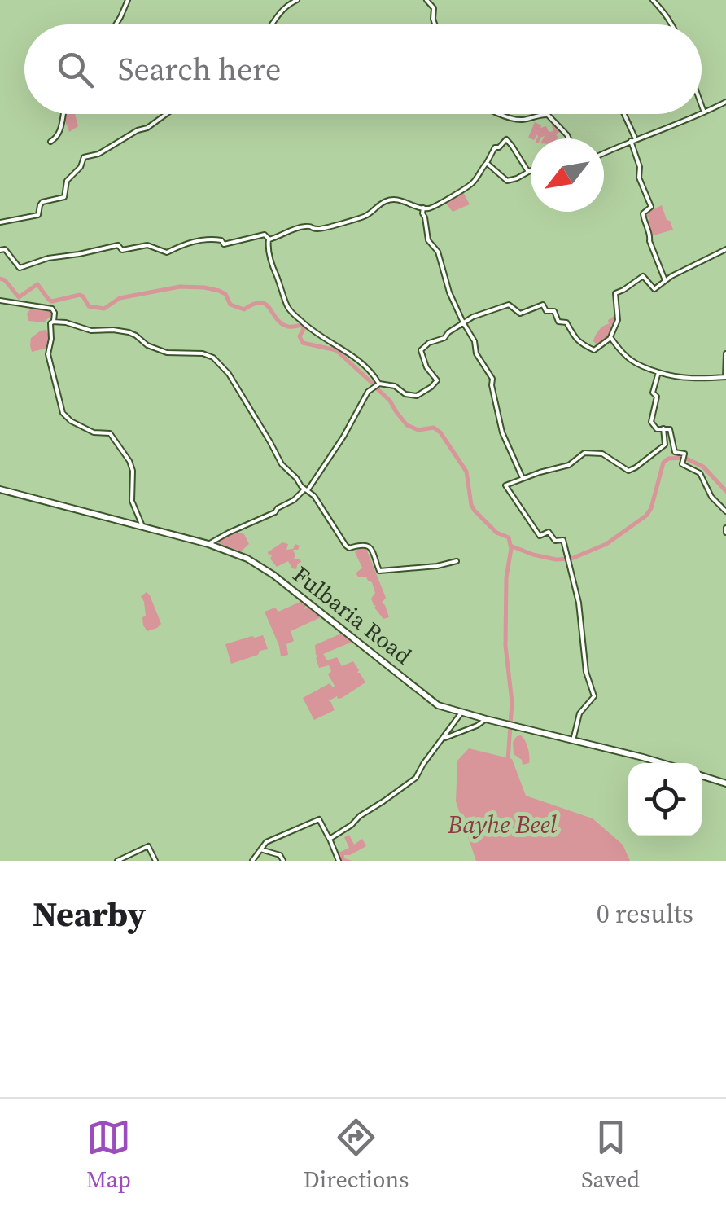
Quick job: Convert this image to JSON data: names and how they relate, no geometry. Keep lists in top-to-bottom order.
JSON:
{
  "streets": {
    "main road": ["Fulbaria Road"]
  },
  "water": ["Bayhe Beel"],
  "north": "bottom left",
  "page": {
    "search": "Search here",
    "heading": ["Nearby", "0 results"],
    "nav": ["Map", "Directions", "Saved"]
  }
}
